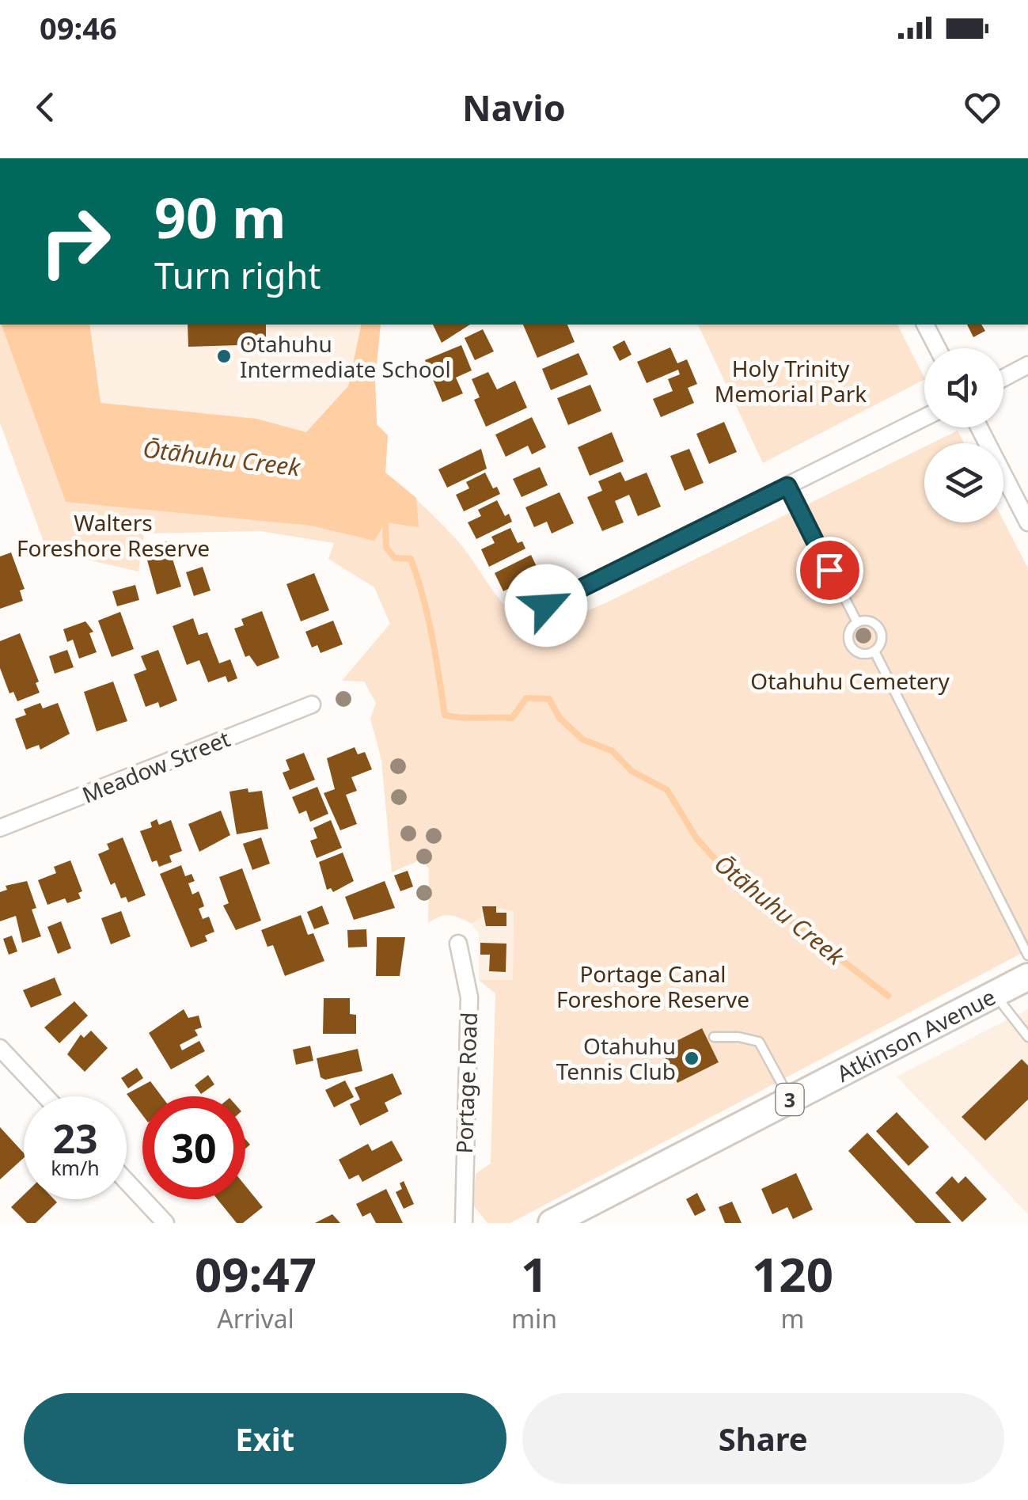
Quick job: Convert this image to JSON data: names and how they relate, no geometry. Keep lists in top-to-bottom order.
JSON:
{
  "streets": {
    "main road": ["Atkinson Avenue", "3"],
    "street": ["Meadow Street", "Portage Road"]
  },
  "water": ["Ōtāhuhu Creek"],
  "parks": [
    "Holy Trinity Memorial Park",
    "Walters Foreshore Reserve",
    "Otahuhu Cemetery",
    "Portage Canal Foreshore Reserve"
  ],
  "places": ["Otahuhu Intermediate School", "Otahuhu Tennis Club"],
  "page": {
    "status": "09:46",
    "header": "Navio",
    "turn": ["90 m", "Turn right"],
    "speed": "23 km/h",
    "limit": "30",
    "eta": [
      "09:47",
      "Arrival",
      "1",
      "min",
      "120",
      "m"
    ],
    "buttons": ["Exit", "Share"]
  }
}
